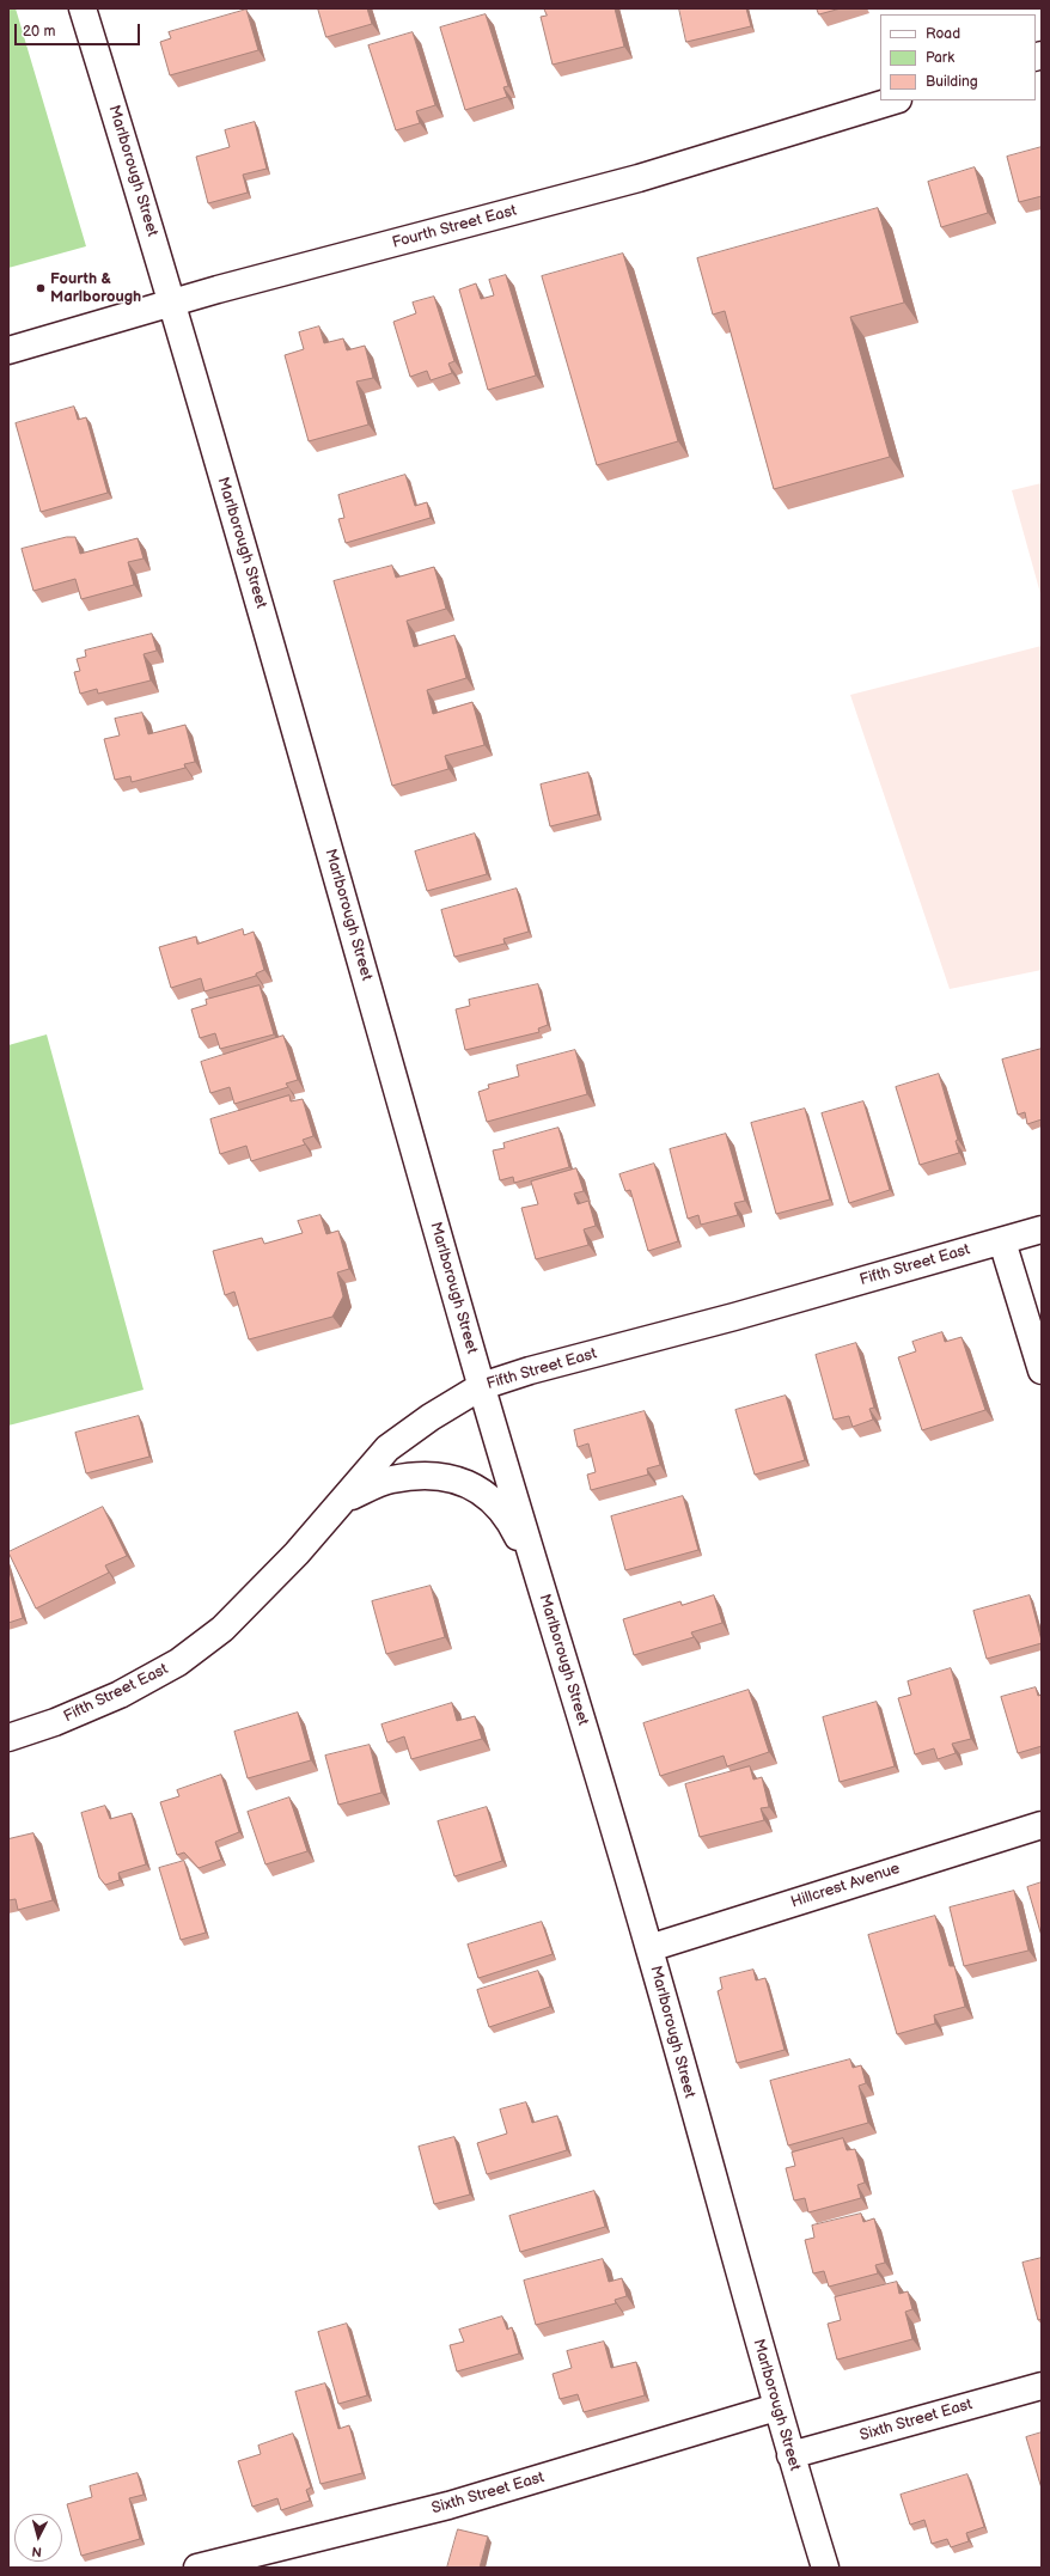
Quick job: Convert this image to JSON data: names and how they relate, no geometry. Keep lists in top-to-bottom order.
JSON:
{
  "streets": {
    "street": [
      "Marlborough Street",
      "Fourth Street East",
      "Fifth Street East",
      "Hillcrest Avenue",
      "Sixth Street East"
    ]
  },
  "crossings": [
    ["Marlborough Street", "Fourth Street East"],
    ["Marlborough Street", "Fifth Street East"],
    ["Marlborough Street", "Hillcrest Avenue"],
    ["Marlborough Street", "Sixth Street East"]
  ],
  "places": ["Fourth & Marlborough"],
  "legend": ["Road", "Park", "Building"],
  "scale_bar": "20 m",
  "north": "bottom"
}
